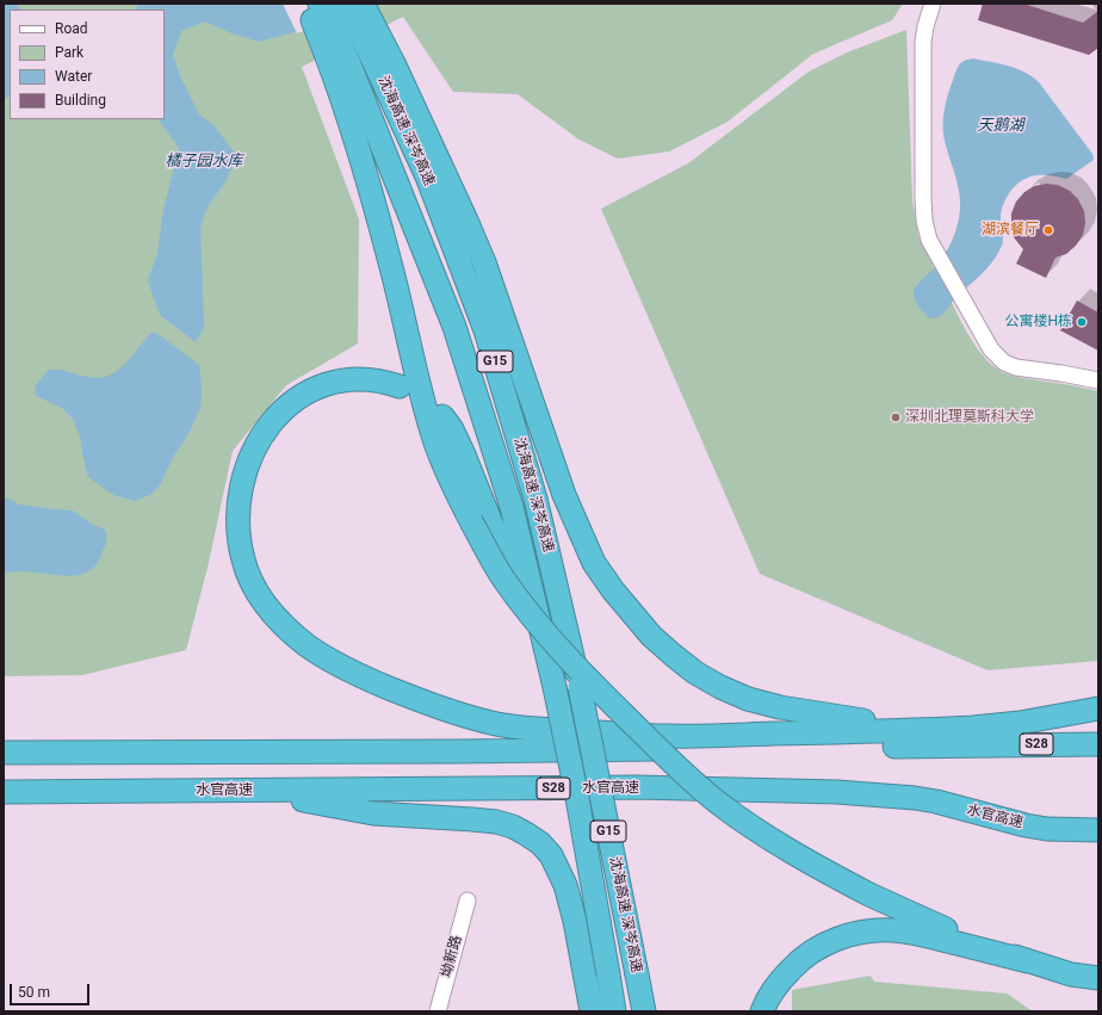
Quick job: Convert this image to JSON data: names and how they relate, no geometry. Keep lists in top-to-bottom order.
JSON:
{
  "streets": {
    "highway": [
      "沈海高速 深岑高速",
      "G15",
      "S28",
      "水官高速"
    ],
    "street": ["坳新路"]
  },
  "water": ["天鹅湖", "橘子园水库"],
  "places": ["湖滨餐厅", "公寓楼H栋", "深圳北理莫斯科大学"],
  "legend": [
    "Road",
    "Park",
    "Water",
    "Building"
  ],
  "scale_bar": "50 m"
}
